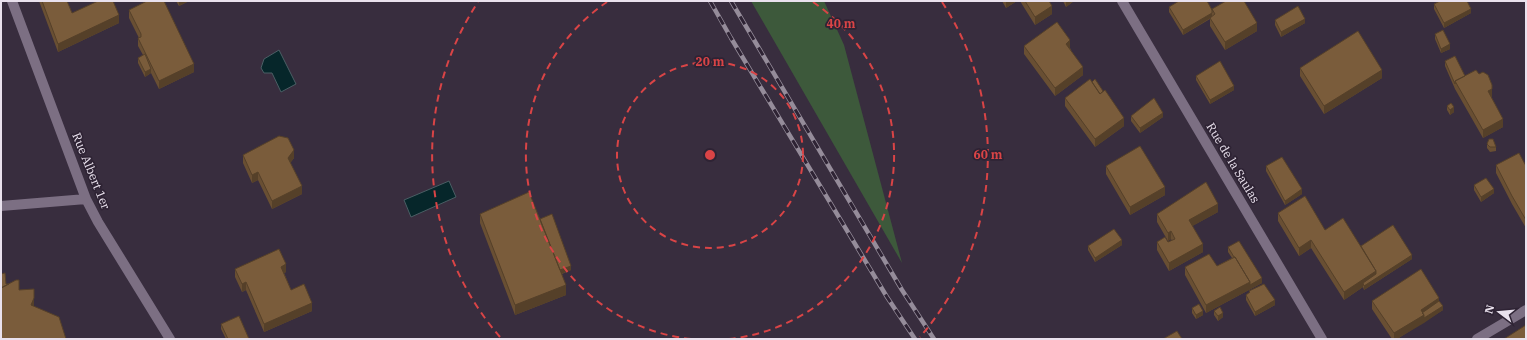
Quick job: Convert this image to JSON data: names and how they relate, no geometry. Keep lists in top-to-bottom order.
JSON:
{
  "streets": {
    "street": ["Rue de la Saulas", "Rue Albert 1er"]
  },
  "north": "left",
  "rings": ["40 m", "20 m", "60 m"]
}
